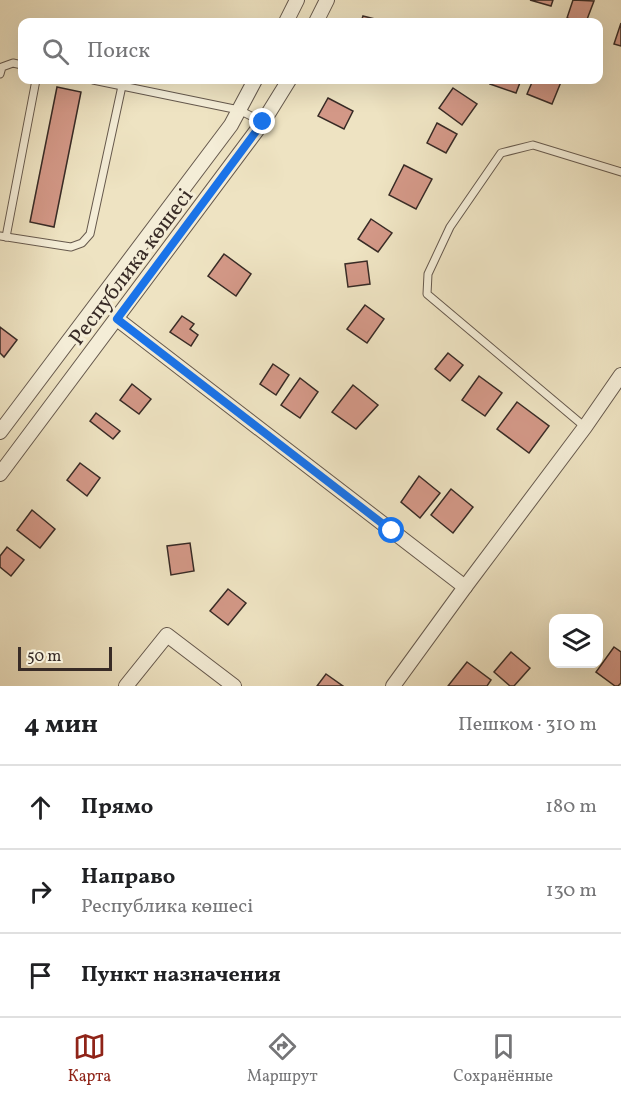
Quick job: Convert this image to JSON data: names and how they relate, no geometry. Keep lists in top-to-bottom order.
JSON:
{
  "streets": {
    "street": ["Республика көшесі"]
  },
  "scale_bar": "50 m",
  "page": {
    "search": "Поиск",
    "scale": "50 m",
    "heading": ["4 мин", "Пешком · 310 m"],
    "list": [
      ["Прямо", "180 m"],
      ["Направо", "Республика көшесі", "130 m"],
      "Пункт назначения"
    ],
    "nav": ["Карта", "Маршрут", "Сохранённые"]
  }
}
